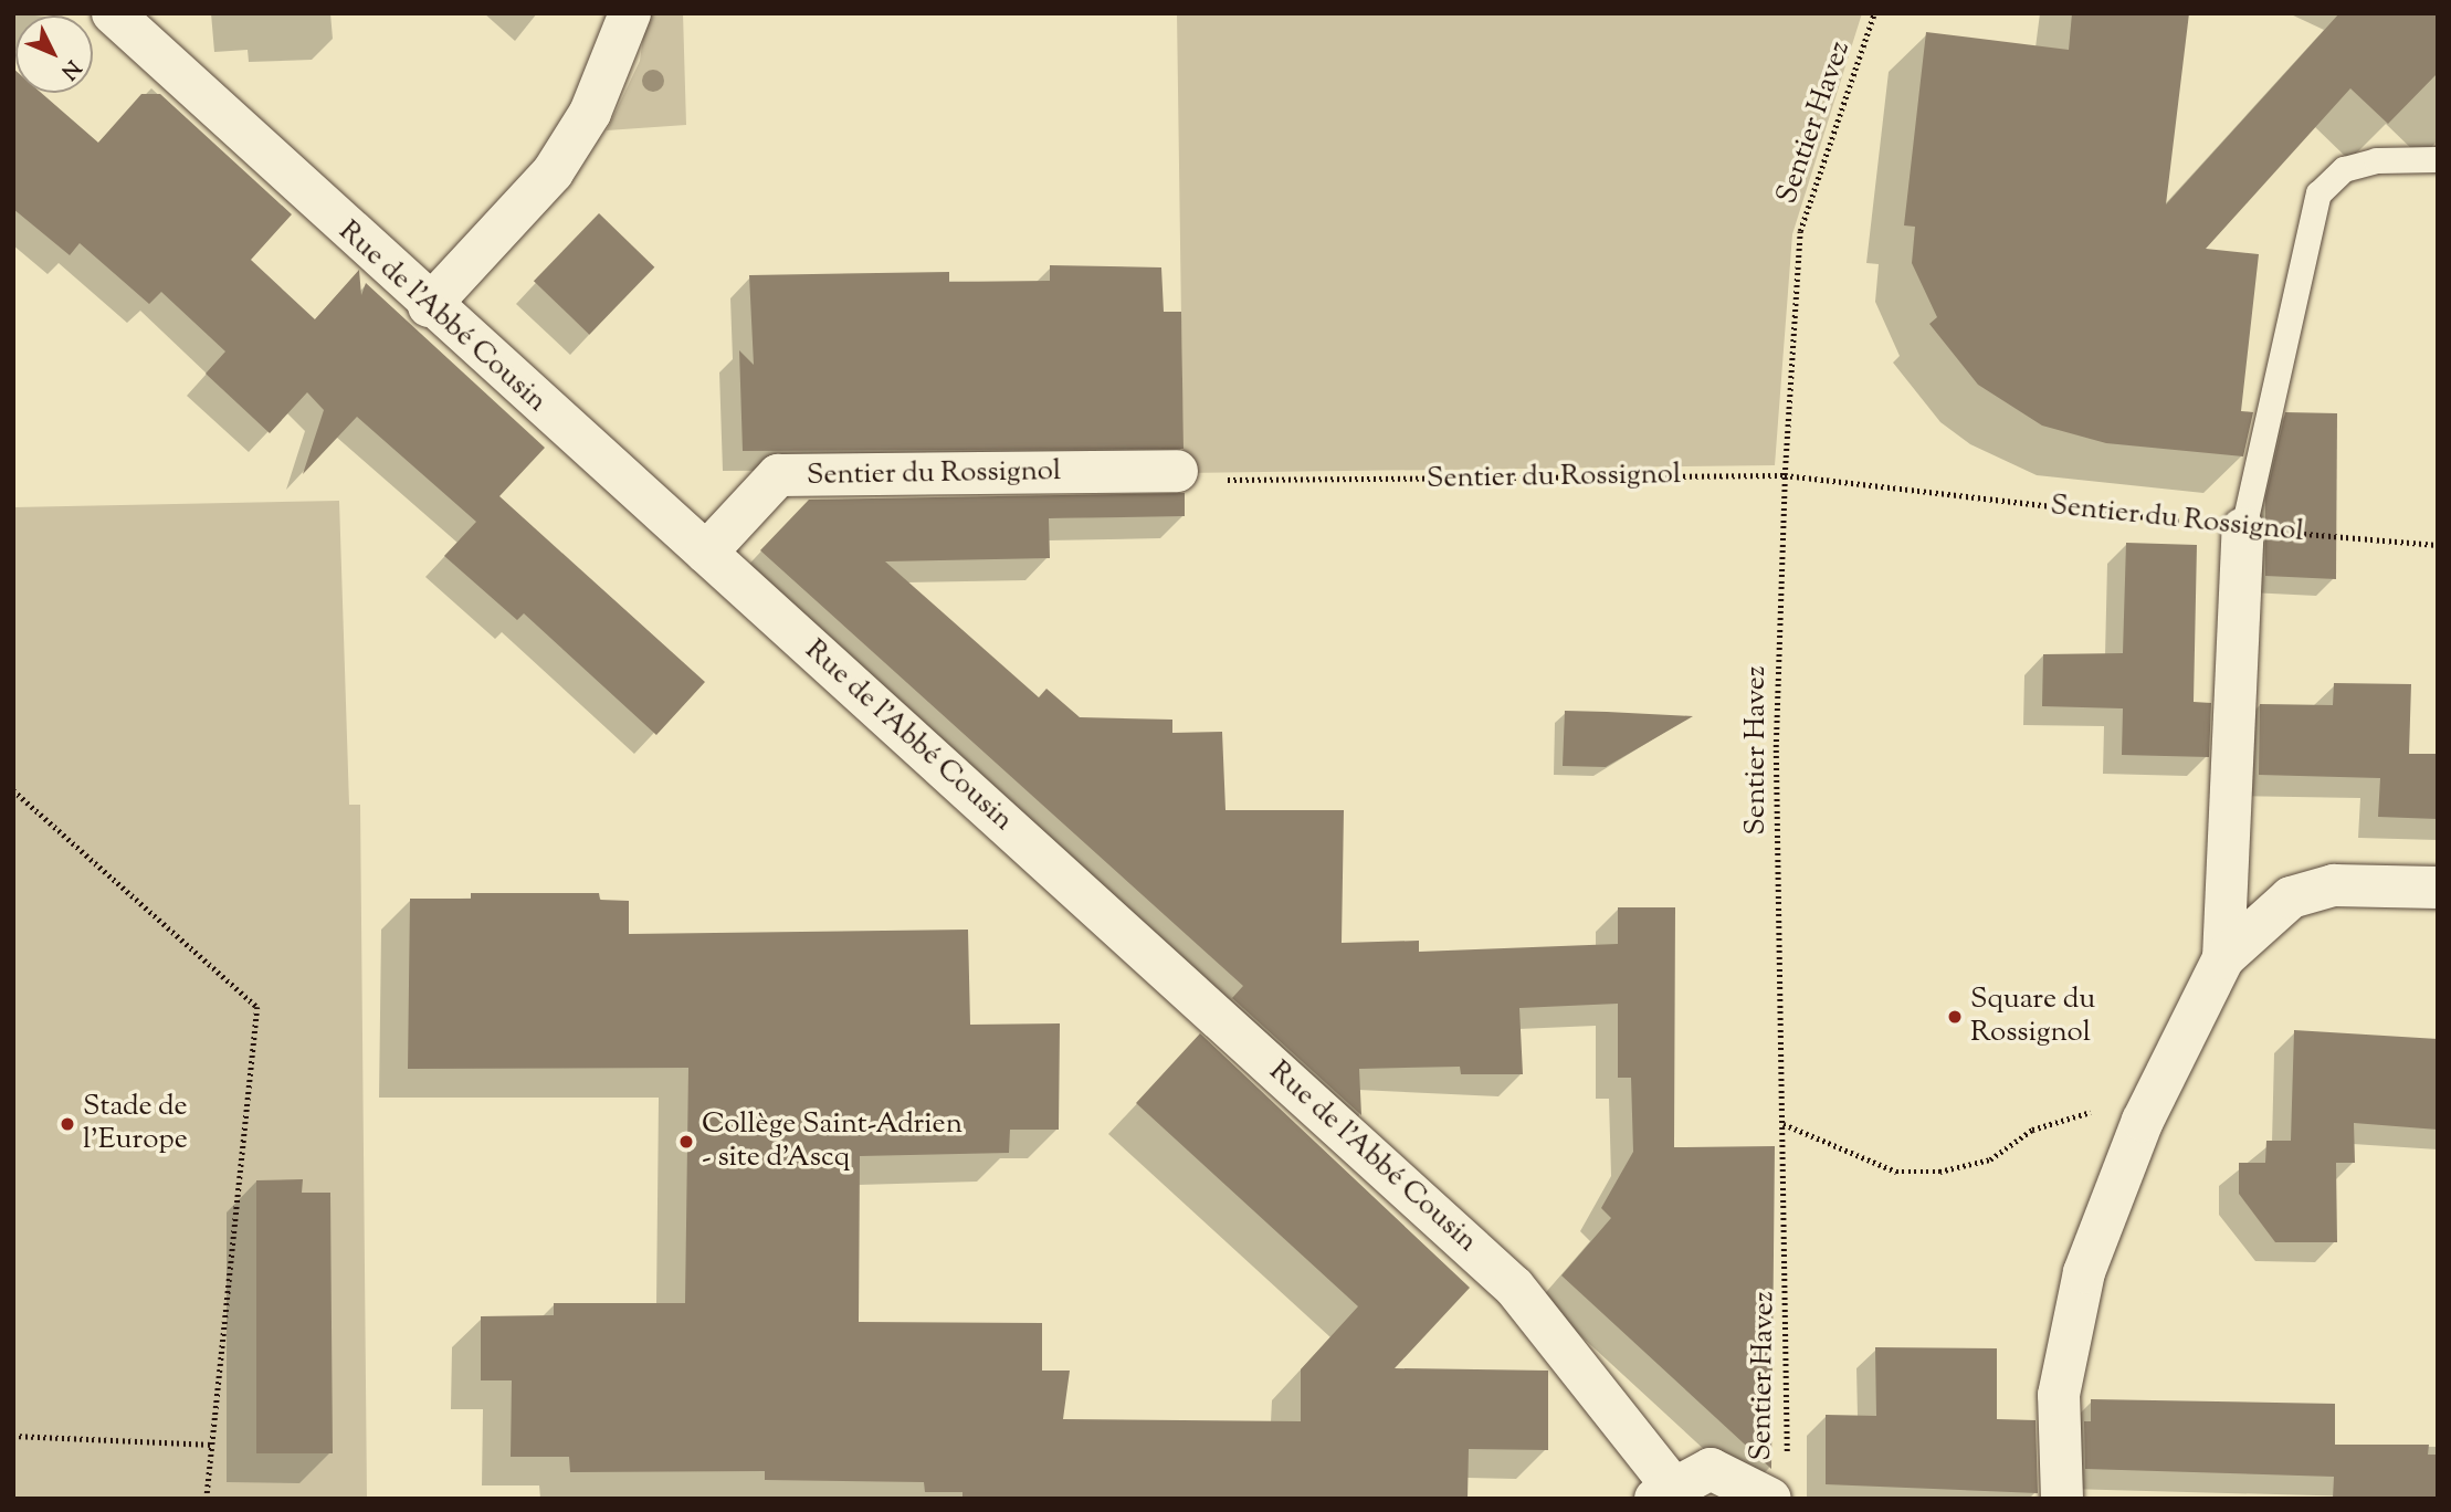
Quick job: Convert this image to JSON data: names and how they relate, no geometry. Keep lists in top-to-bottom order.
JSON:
{
  "streets": {
    "street": ["Rue de l'Abbé Cousin", "Sentier du Rossignol"],
    "path": ["Sentier Havez"]
  },
  "crossings": [
    ["Sentier Havez", "Sentier du Rossignol"],
    ["Rue de l'Abbé Cousin", "Sentier du Rossignol"]
  ],
  "places": ["Square du Rossignol", "Stade de l'Europe", "Collège Saint-Adrien - site d'Ascq"],
  "north": "bottom right"
}
